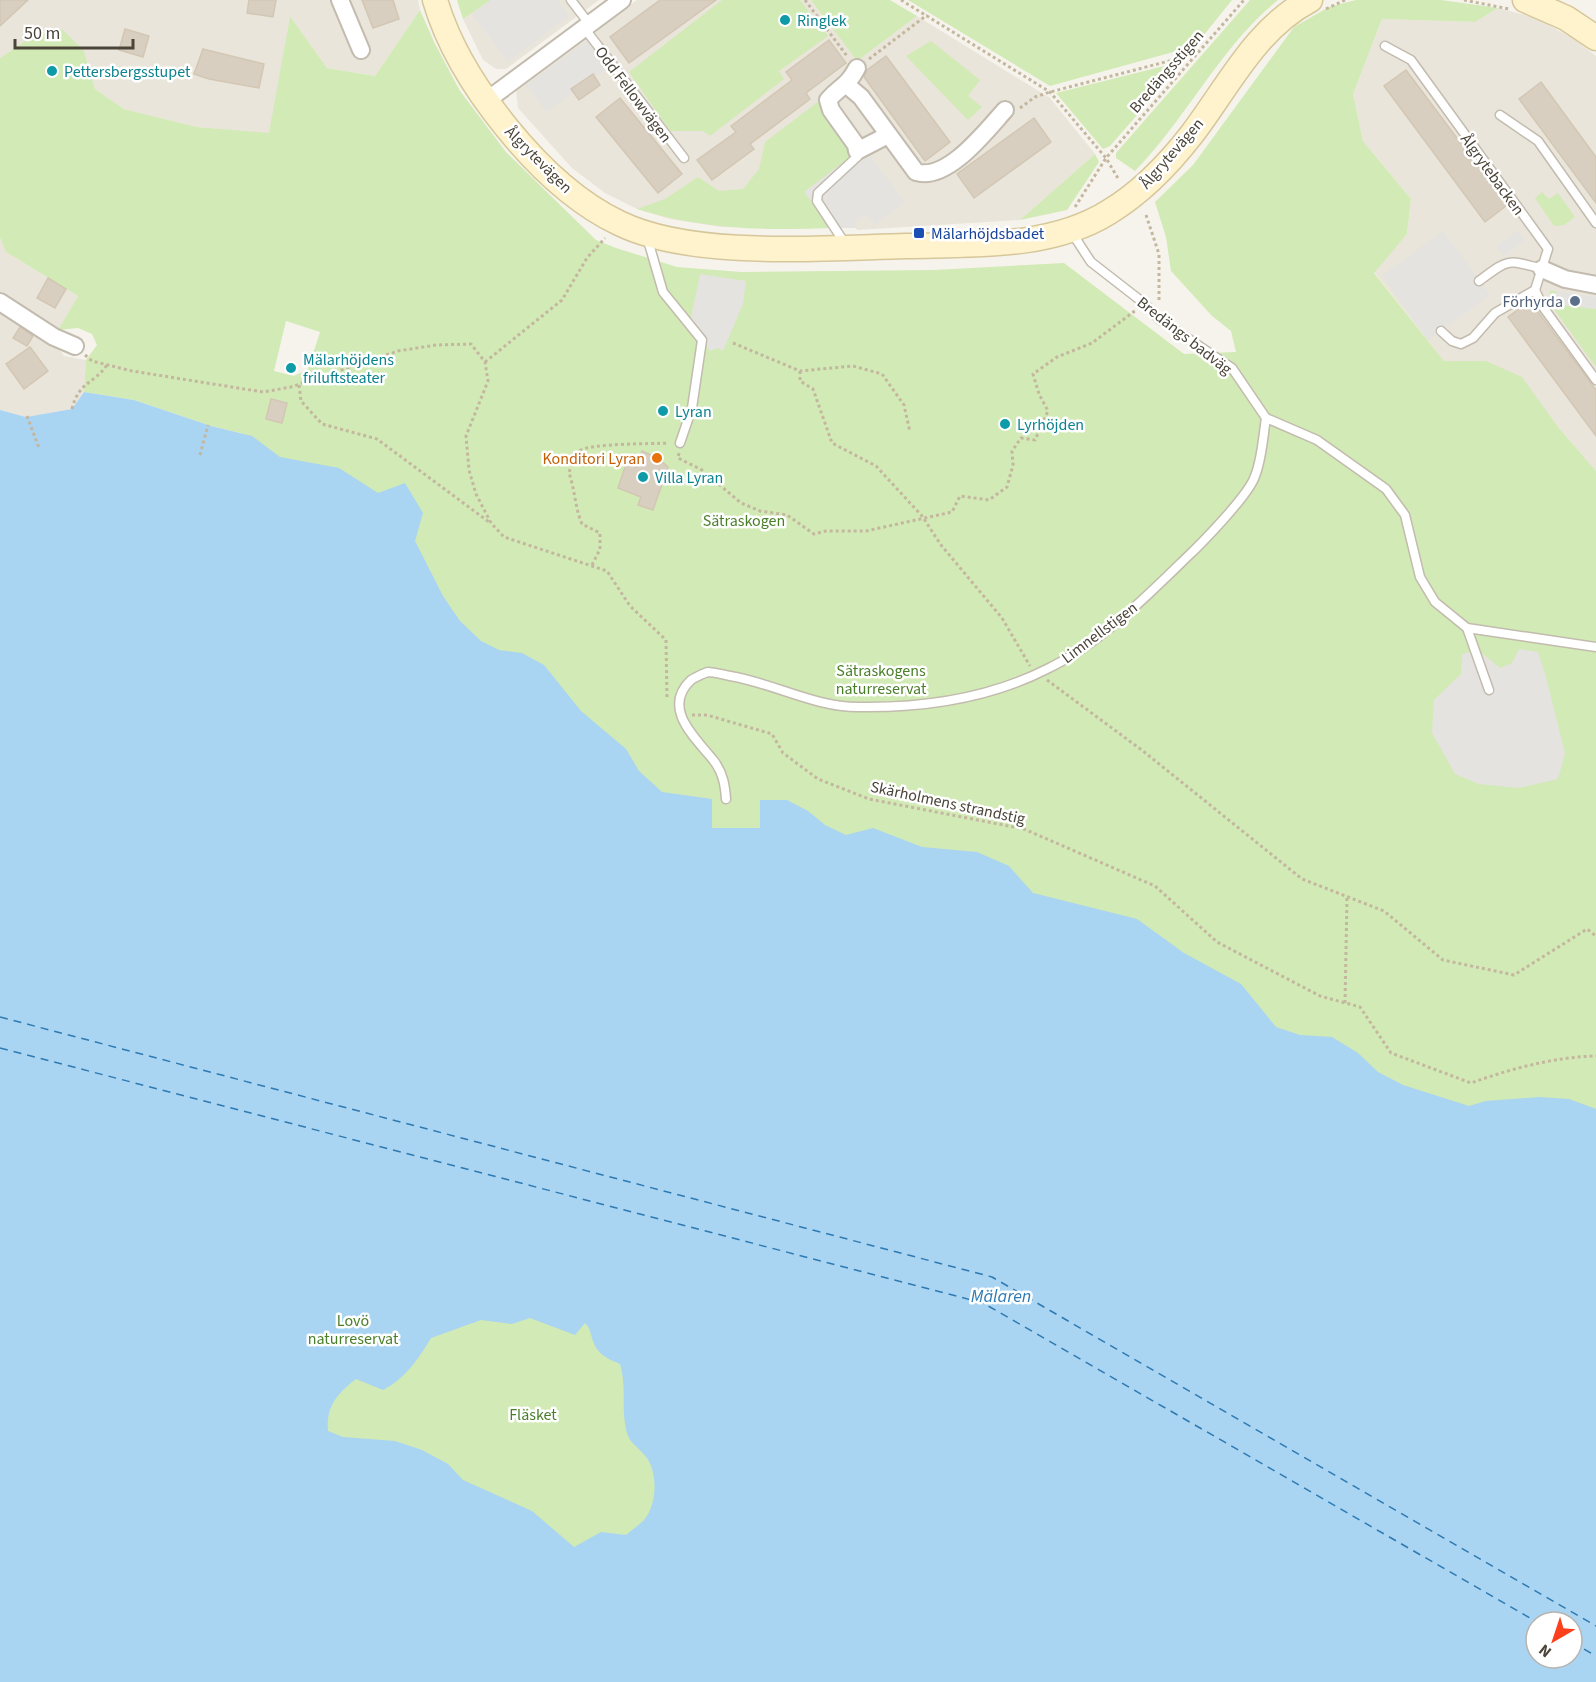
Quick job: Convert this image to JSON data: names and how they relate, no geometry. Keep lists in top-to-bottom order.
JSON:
{
  "streets": {
    "street": ["Odd Fellowvägen", "Ålgrytevägen"],
    "lane": ["Ålgrytebacken", "Bredängs badväg", "Limnellstigen"],
    "path": ["Bredängsstigen", "Skärholmens strandstig"]
  },
  "crossings": [
    ["Bredängsstigen", "Ålgrytevägen"],
    ["Bredängsstigen", "Bredängs badväg"],
    ["Odd Fellowvägen", "Ålgrytevägen"],
    ["Ålgrytevägen", "Bredängs badväg"],
    ["Bredängs badväg", "Limnellstigen"],
    ["Limnellstigen", "Skärholmens strandstig"]
  ],
  "water": ["Mälaren"],
  "parks": [
    "Sätraskogen",
    "Sätraskogens naturreservat",
    "Lovö naturreservat",
    "Fläsket"
  ],
  "places": {
    "other": [
      "Ringlek",
      "Pettersbergsstupet",
      "Förhyrda",
      "Mälarhöjdens friluftsteater",
      "Lyran",
      "Lyrhöjden",
      "Konditori Lyran",
      "Villa Lyran"
    ],
    "transit": ["Mälarhöjdsbadet"]
  },
  "scale_bar": "50 m",
  "north": "bottom left"
}
